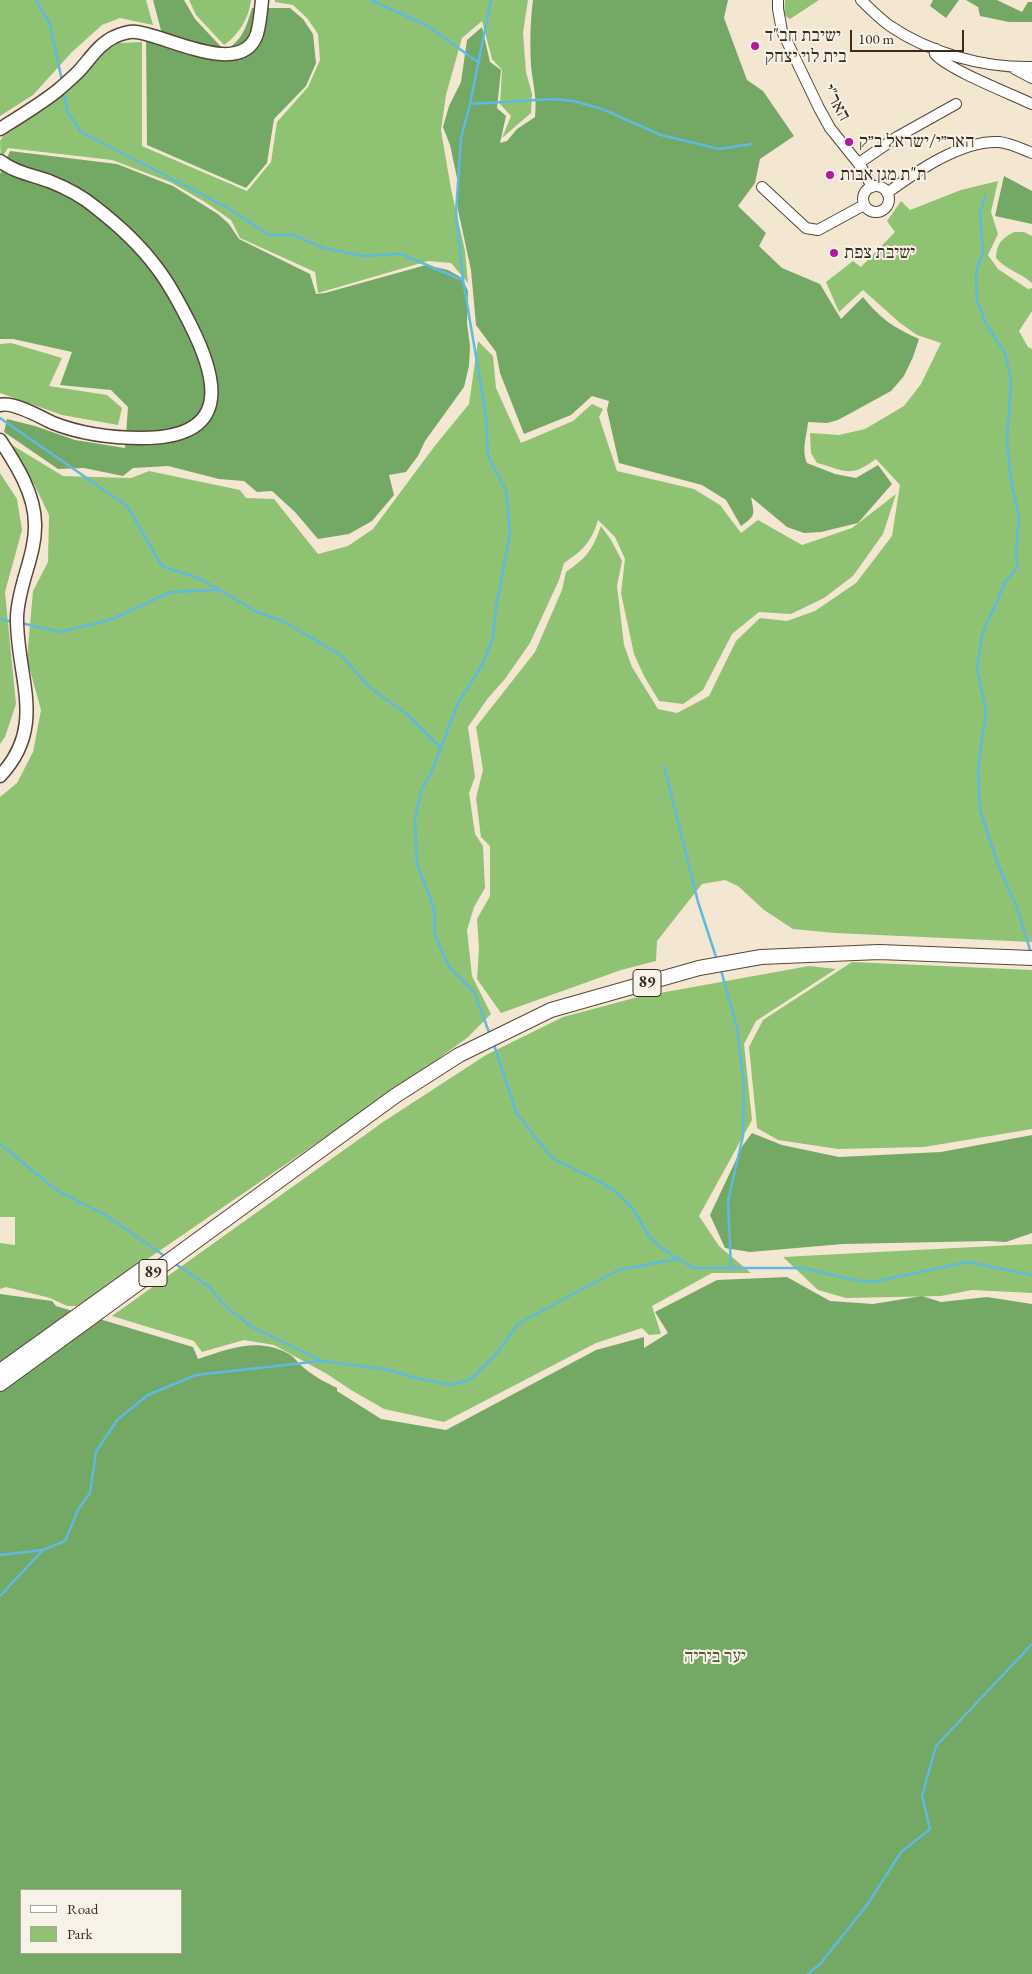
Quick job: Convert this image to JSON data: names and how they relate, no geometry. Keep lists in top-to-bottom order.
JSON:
{
  "streets": {
    "highway": ["89"],
    "street": ["האר\"י"]
  },
  "parks": ["יער ביריה"],
  "places": [
    "ישיבת חב\"ד בית לוי יצחק",
    "האר״י/ישראל ב״ק",
    "ת\"ת מגן אבות",
    "ישיבת צפת"
  ],
  "legend": ["Road", "Park"],
  "scale_bar": "100 m"
}
